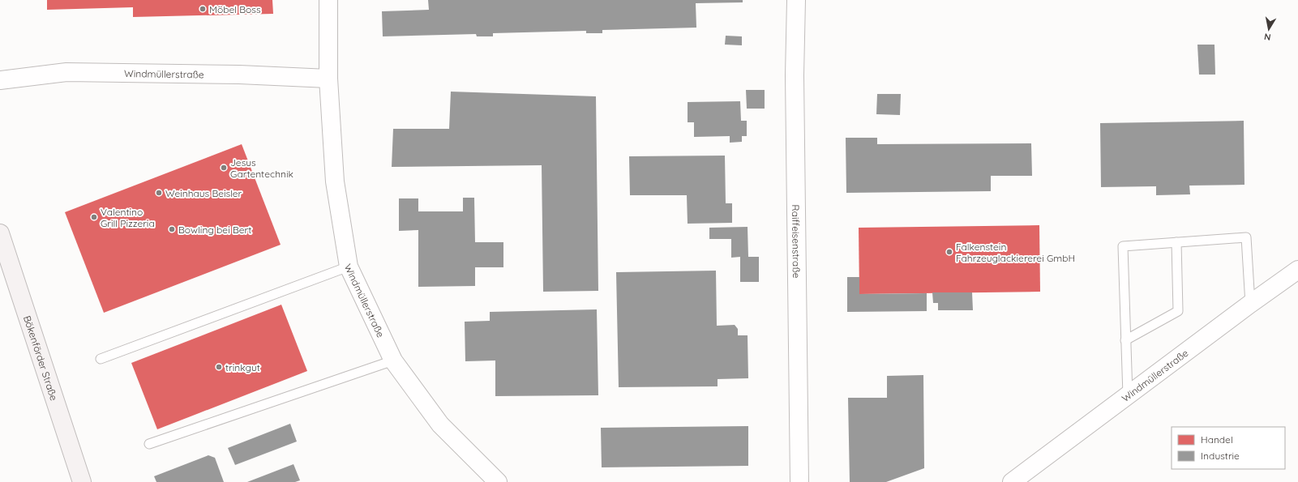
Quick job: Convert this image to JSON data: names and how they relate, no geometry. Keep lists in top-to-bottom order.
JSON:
{
  "streets": {
    "main road": ["Bökenförder Straße"],
    "street": ["Windmüllerstraße", "Raiffeisenstraße"]
  },
  "places": [
    "Möbel Boss",
    "Jesus Gartentechnik",
    "Weinhaus Beisler",
    "Valentino Grill Pizzeria",
    "Bowling bei Bert",
    "Falkenstein Fahrzeuglackiererei GmbH",
    "trinkgut"
  ],
  "legend": ["Handel", "Industrie"],
  "north": "bottom"
}
